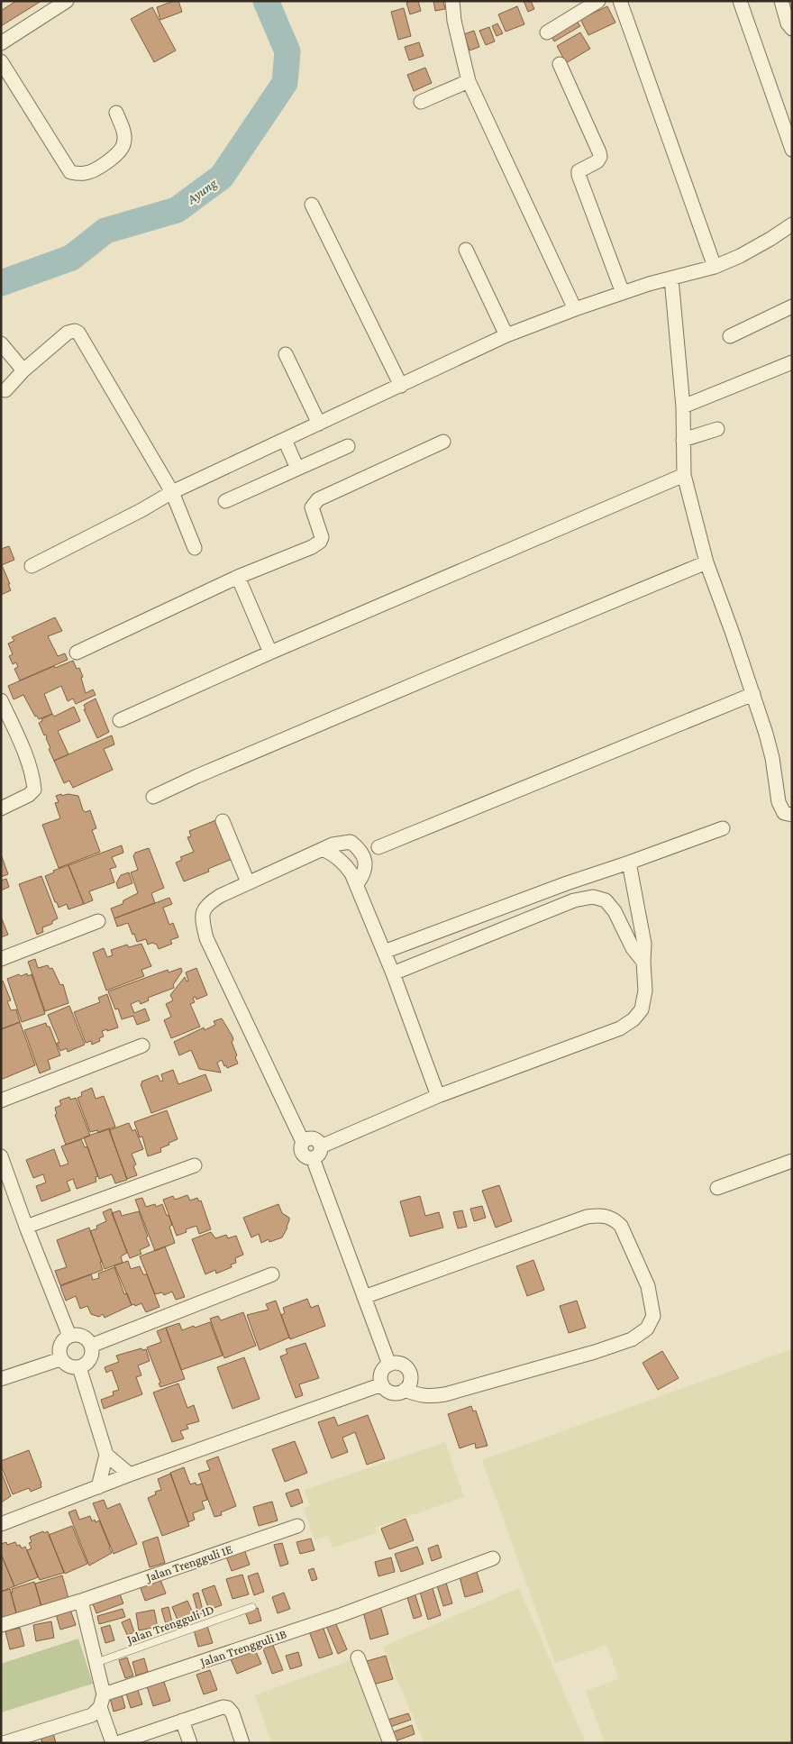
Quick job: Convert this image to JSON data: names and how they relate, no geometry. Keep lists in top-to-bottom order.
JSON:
{
  "streets": {
    "street": ["Jalan Trengguli 1E", "Jalan Trengguli 1B"],
    "lane": ["Jalan Trengguli 1D"]
  },
  "water": ["Ayung"]
}
